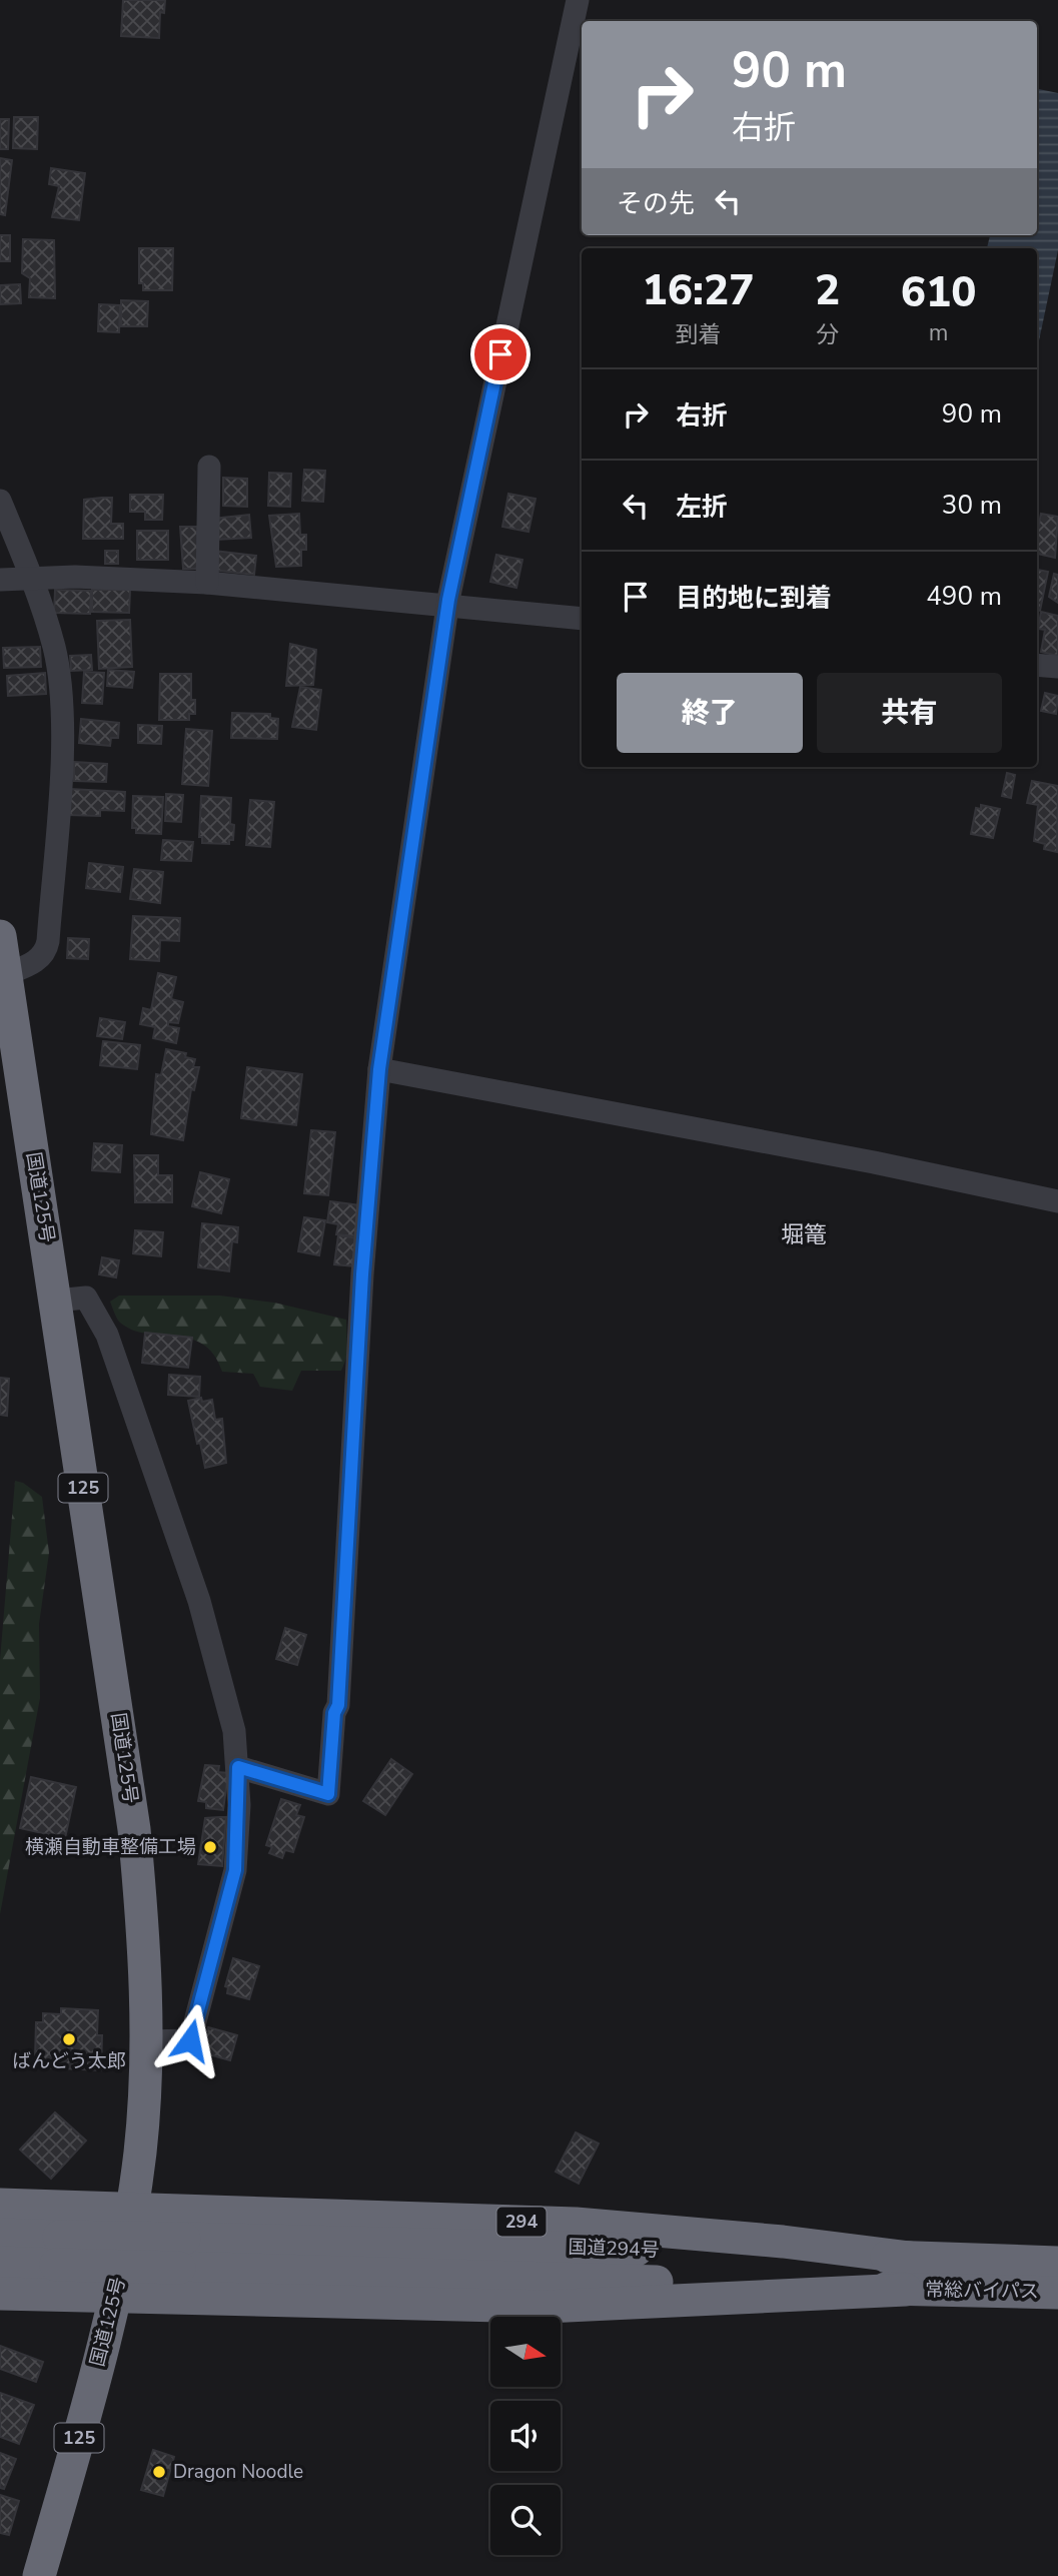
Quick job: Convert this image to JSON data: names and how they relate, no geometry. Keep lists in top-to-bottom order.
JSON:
{
  "streets": {
    "highway": [
      "国道125号",
      "125",
      "294",
      "国道294号",
      "常総バイパス"
    ]
  },
  "crossings": [
    ["国道125号", "294"],
    ["294", "国道294号"],
    ["294", "常総バイパス"],
    ["国道294号", "常総バイパス"]
  ],
  "districts": ["堀篭"],
  "places": ["横瀬自動車整備工場", "ばんどう太郎", "Dragon Noodle"],
  "north": "right",
  "page": {
    "turn": ["90 m", "右折"],
    "then": "その先",
    "eta": [
      "16:27",
      "到着",
      "2",
      "分",
      "610",
      "m"
    ],
    "list": [
      {
        "name": "右折",
        "value": "90 m"
      },
      {
        "name": "左折",
        "value": "30 m"
      },
      {
        "name": "目的地に到着",
        "value": "490 m"
      }
    ],
    "buttons": ["終了", "共有"]
  }
}
